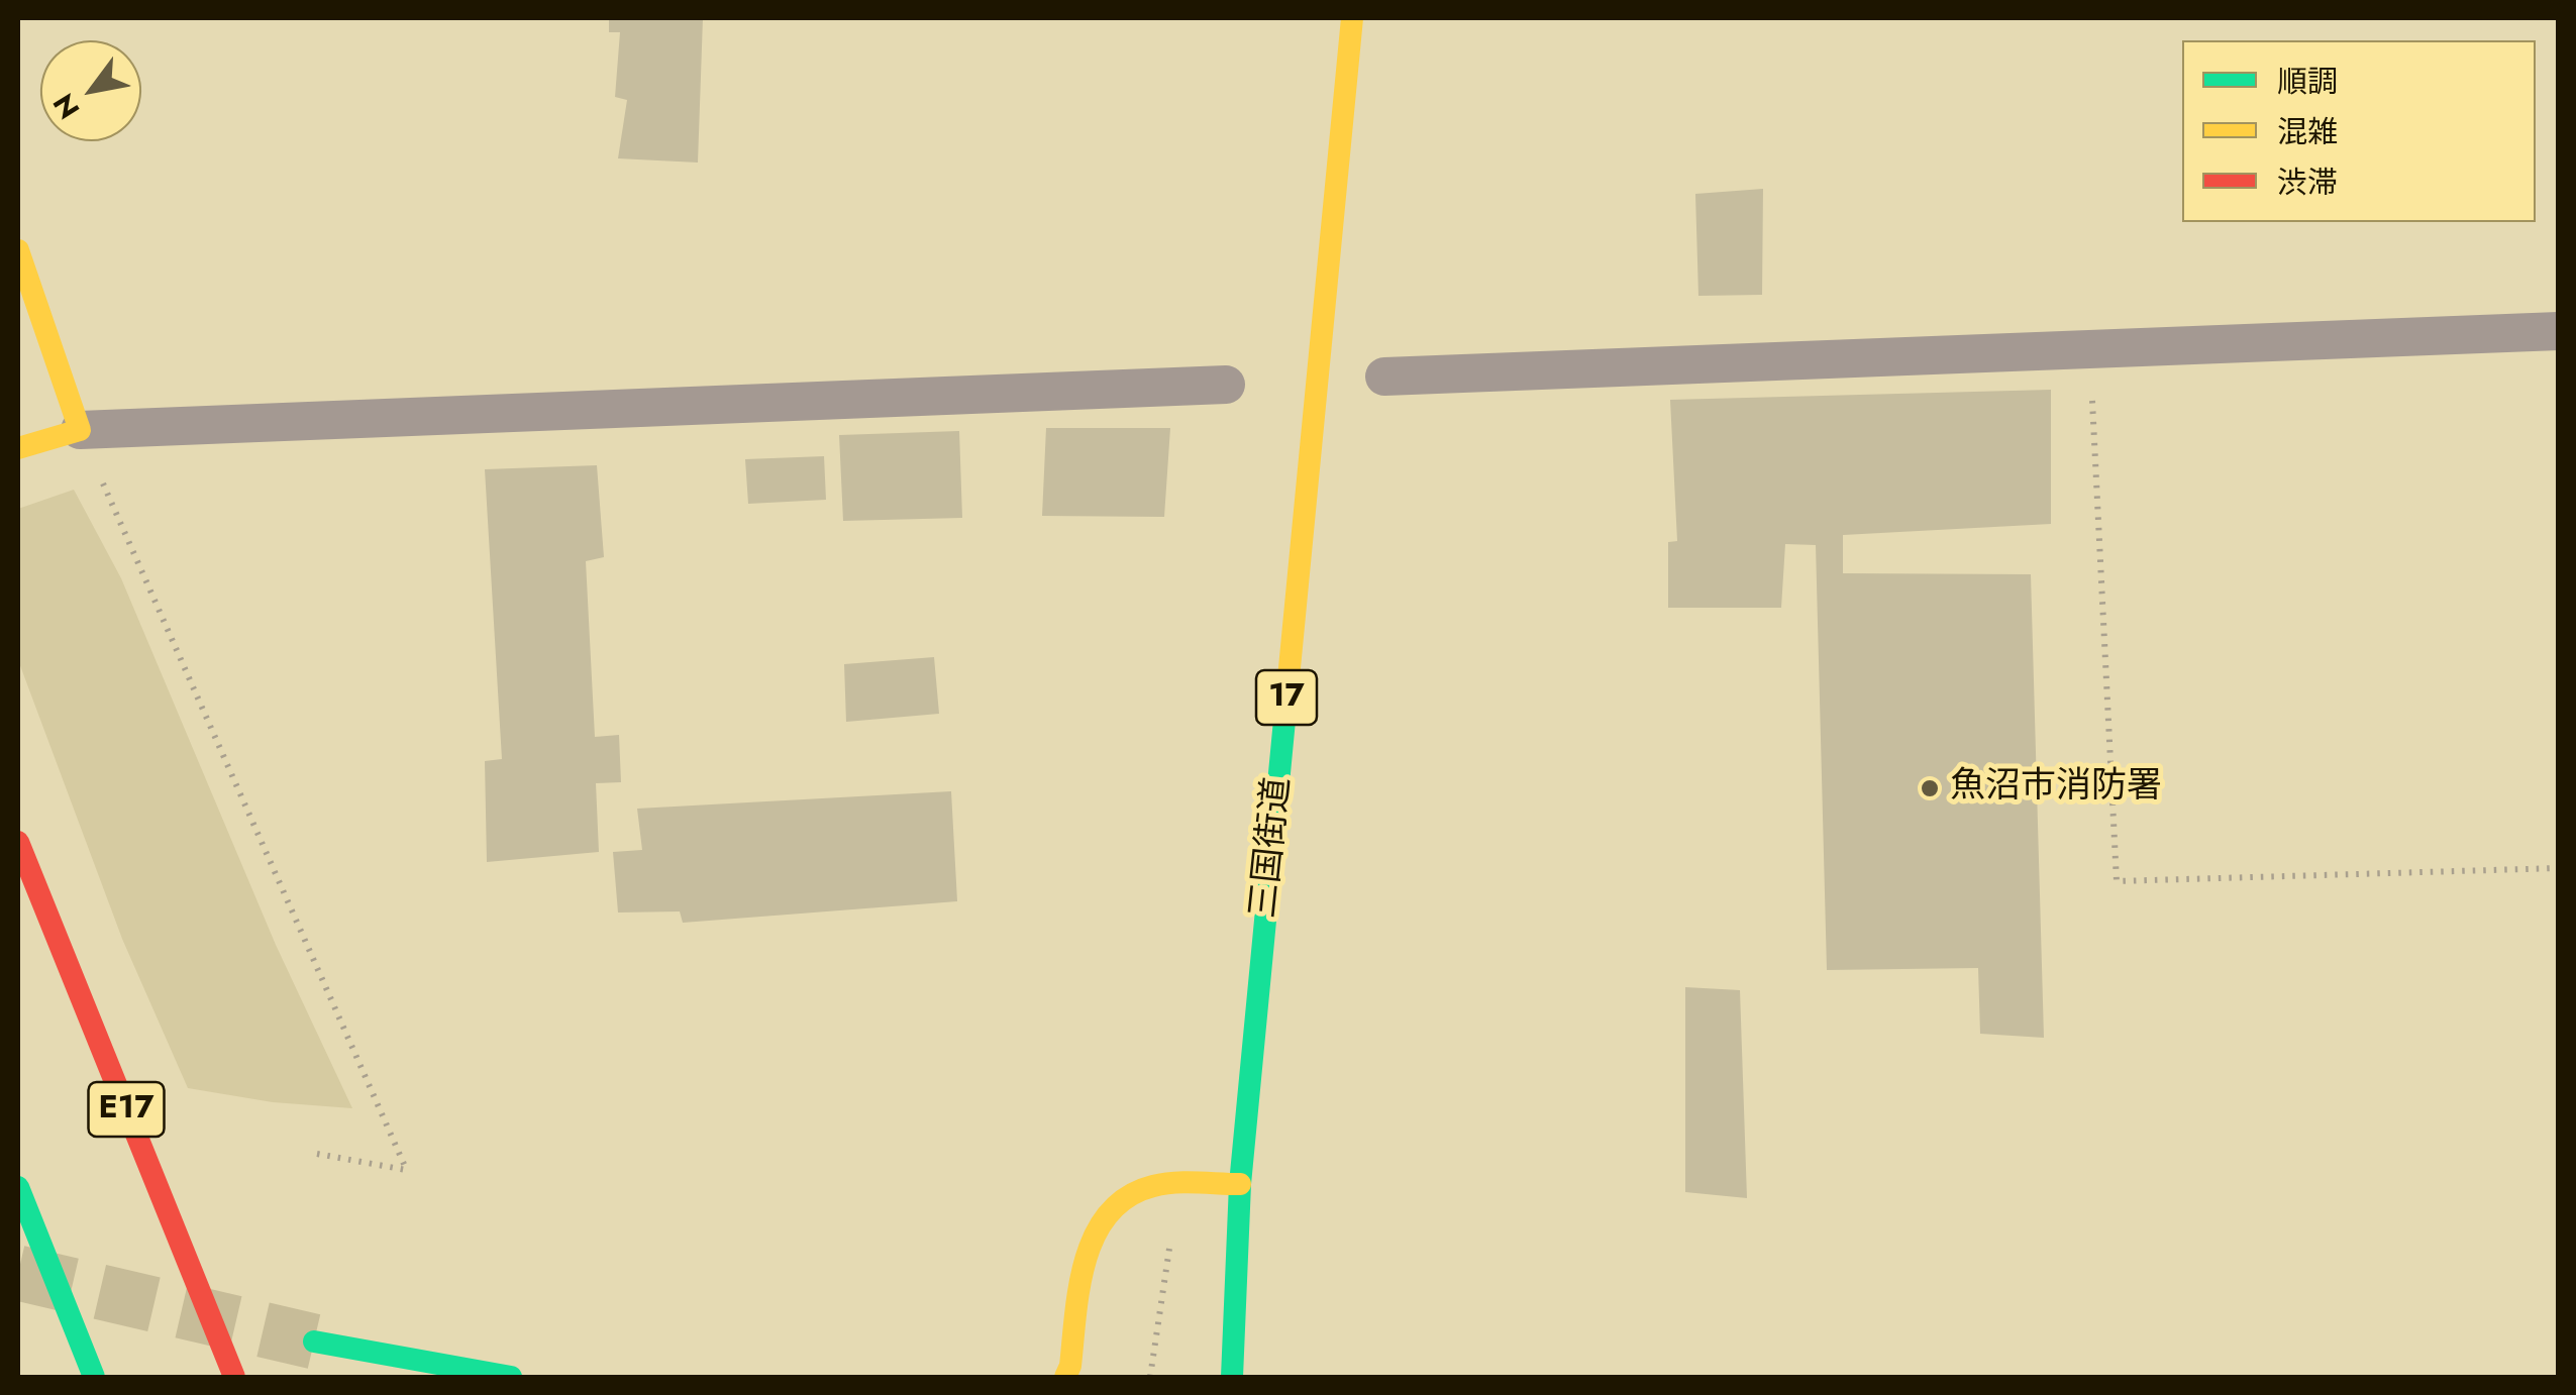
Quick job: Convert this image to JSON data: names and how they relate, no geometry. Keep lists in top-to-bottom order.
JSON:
{
  "streets": {
    "main road": ["17", "三国街道", "E17"]
  },
  "places": ["魚沼市消防署"],
  "legend": ["順調", "混雑", "渋滞"],
  "north": "bottom left"
}
